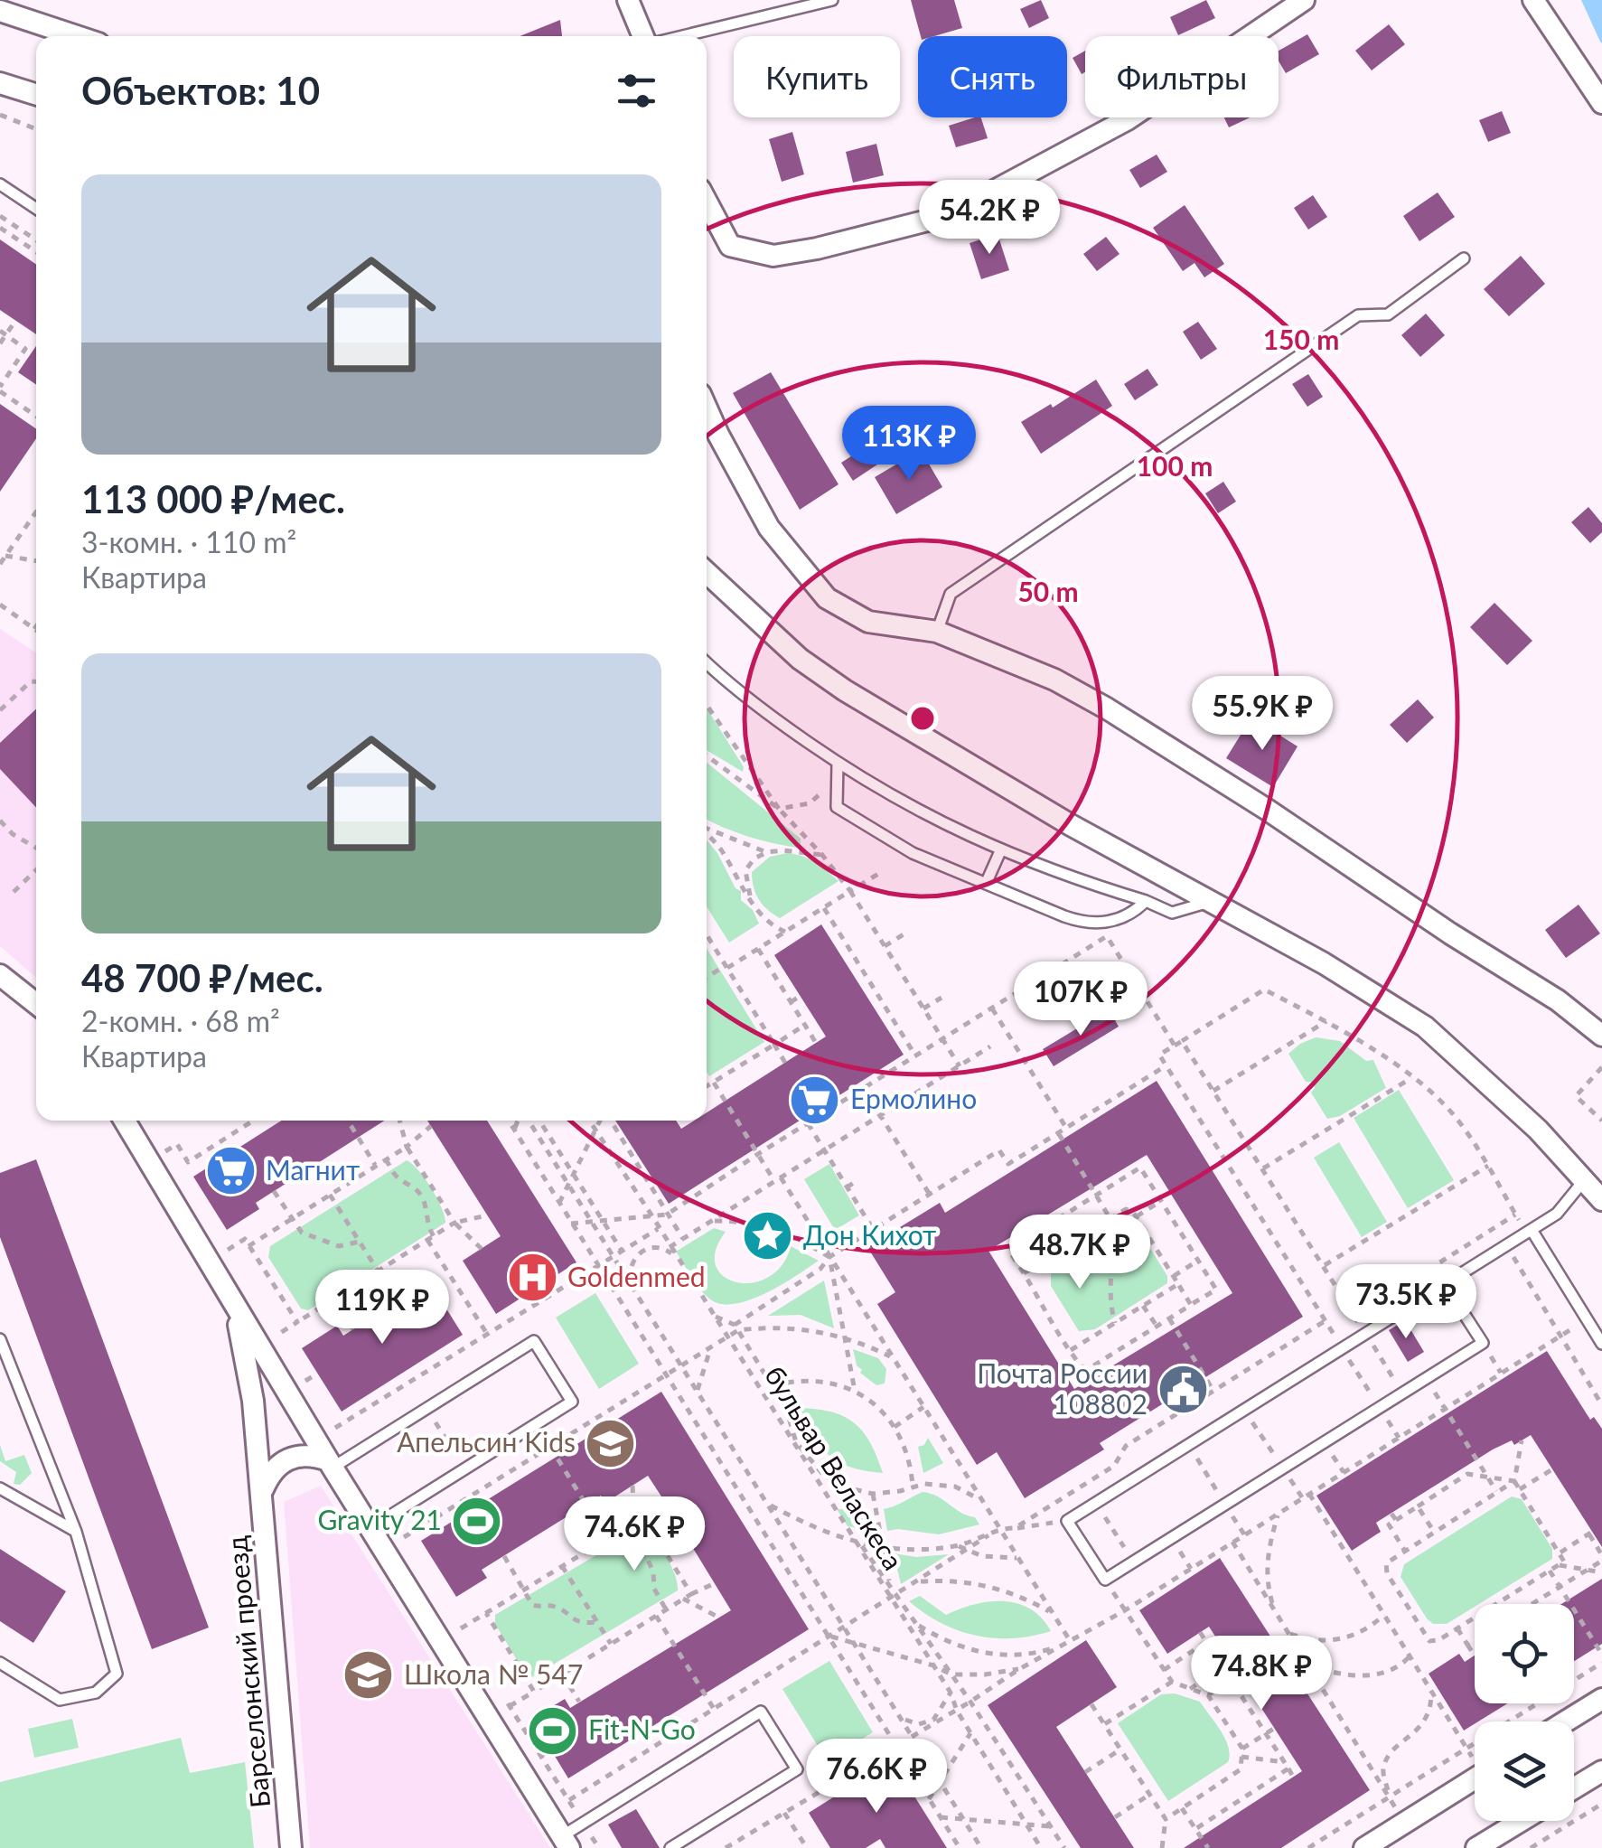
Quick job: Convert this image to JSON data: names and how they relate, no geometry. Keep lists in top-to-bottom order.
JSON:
{
  "streets": {
    "street": ["Барселонский проезд"],
    "path": ["бульвар Веласкеса"]
  },
  "places": {
    "supermarket": ["Ермолино", "Магнит"],
    "place": ["Дон Кихот"],
    "hospital": ["Goldenmed"],
    "public building": ["Почта России 108802"],
    "school or university": ["Апельсин Kids", "Школа № 547"],
    "sports": ["Gravity 21", "Fit-N-Go"]
  },
  "page": {
    "chip": ["Купить", "Снять", "Фильтры"],
    "heading": "Объектов: 10",
    "list": [
      {
        "name": "113 000 ₽/мес.",
        "note": "3-комн. · 110 m² · Квартира"
      },
      {
        "name": "48 700 ₽/мес.",
        "note": "2-комн. · 68 m² · Квартира"
      }
    ],
    "price": [
      "54.2K ₽",
      "113K ₽",
      "55.9K ₽",
      "107K ₽",
      "48.7K ₽",
      "73.5K ₽",
      "119K ₽",
      "74.6K ₽",
      "74.8K ₽",
      "76.6K ₽"
    ]
  },
  "rings": ["150 m", "100 m", "50 m"]
}
